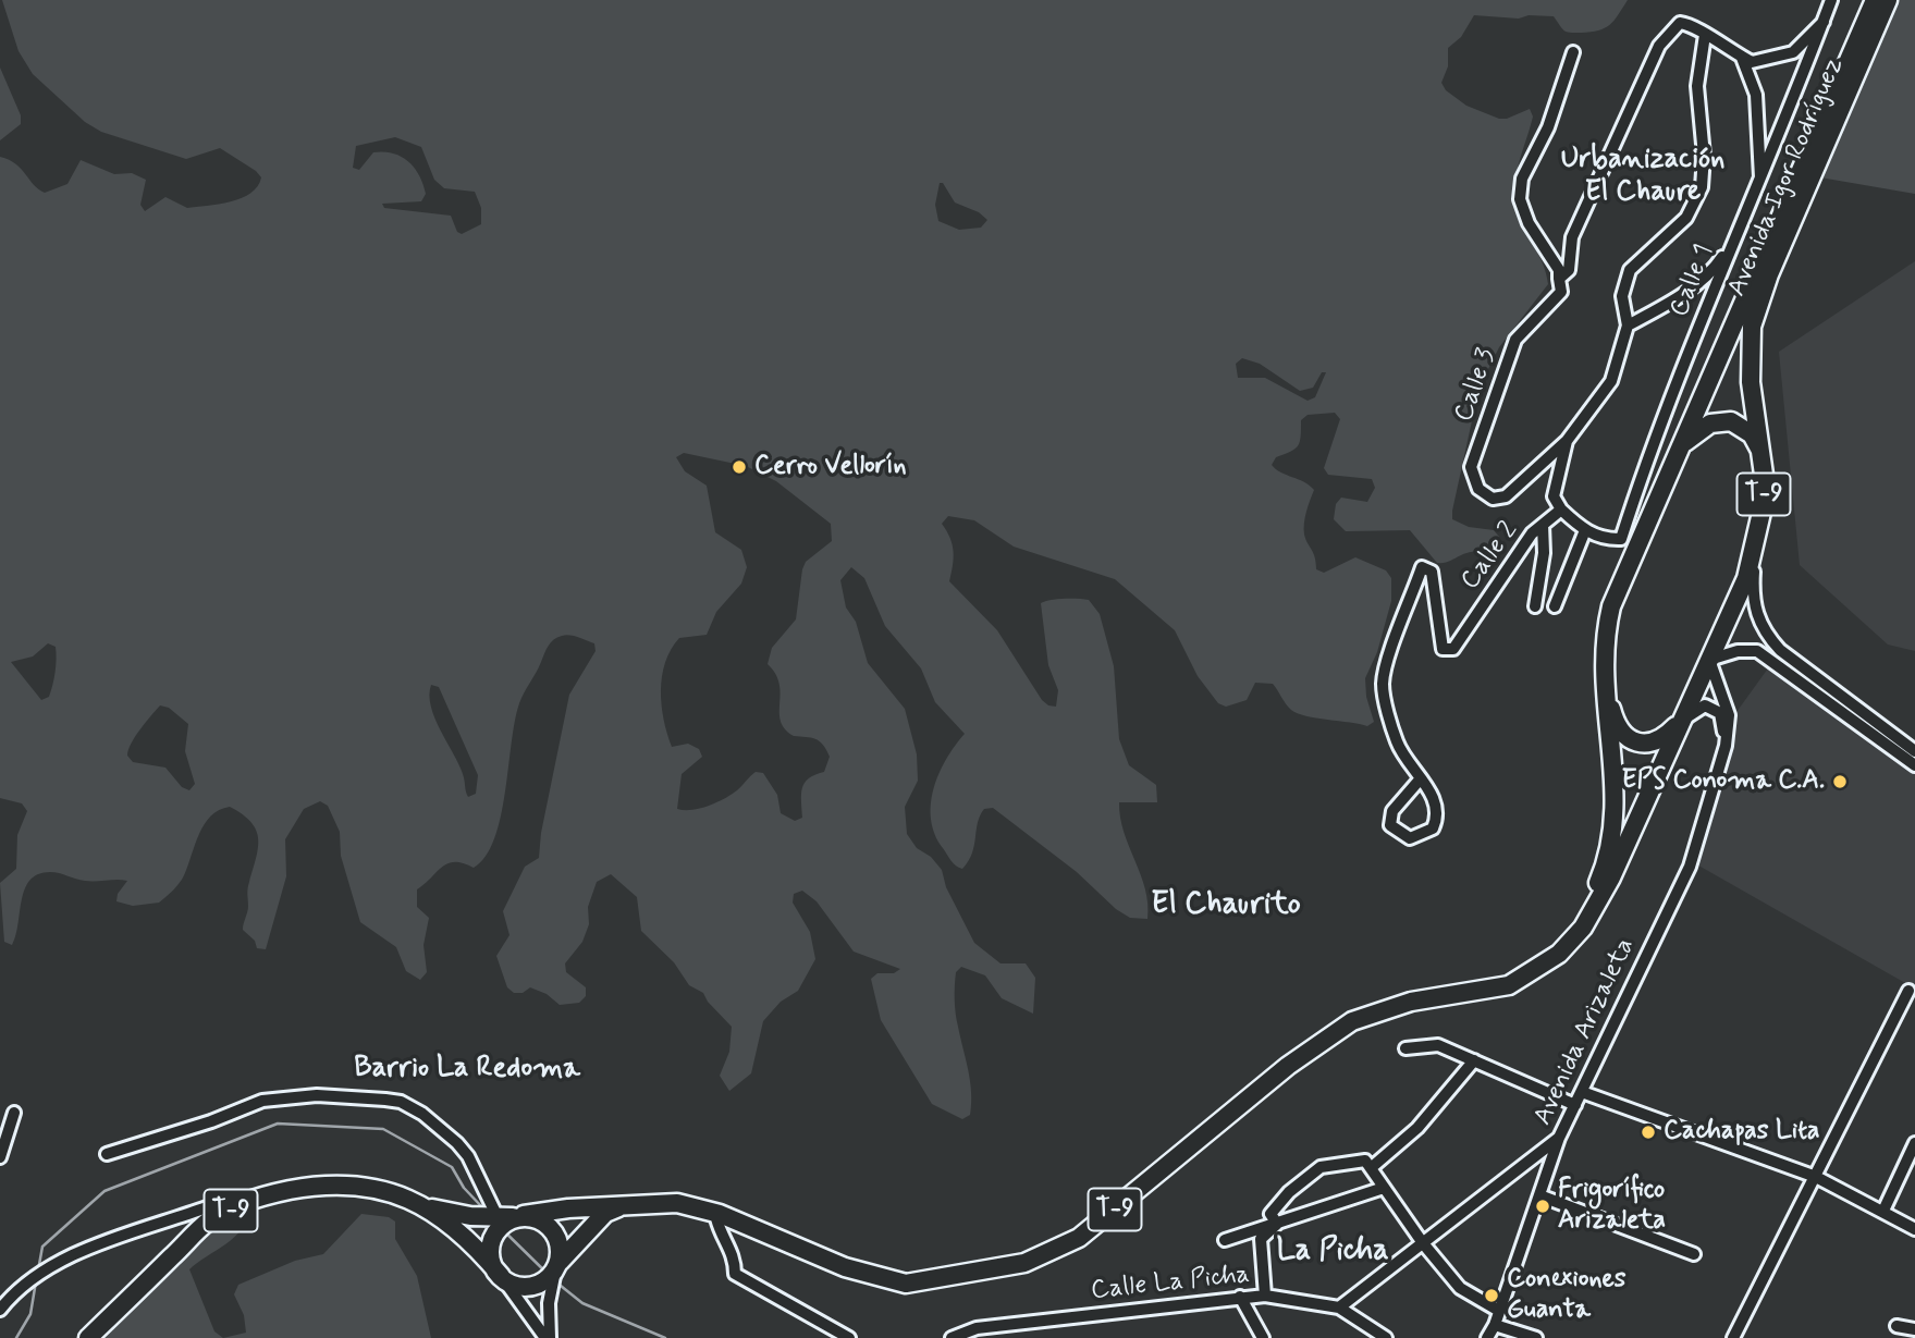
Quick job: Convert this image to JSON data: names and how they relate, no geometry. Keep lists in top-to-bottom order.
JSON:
{
  "streets": {
    "highway": ["Avenida Igor Rodríguez", "T-9"],
    "street": [
      "Calle 1",
      "Calle 3",
      "Calle 2",
      "Avenida Arizaleta",
      "Calle La Picha"
    ]
  },
  "crossings": [
    ["Avenida Igor Rodríguez", "T-9"],
    ["Avenida Igor Rodríguez", "Avenida Arizaleta"]
  ],
  "districts": [
    "Urbanización El Chaure",
    "El Chaurito",
    "Barrio La Redoma",
    "La Picha"
  ],
  "places": [
    "Cerro Vellorín",
    "EPS Conoma C.A.",
    "Cachapas Lita",
    "Frigorífico Arizaleta",
    "Conexiones Guanta"
  ]
}
